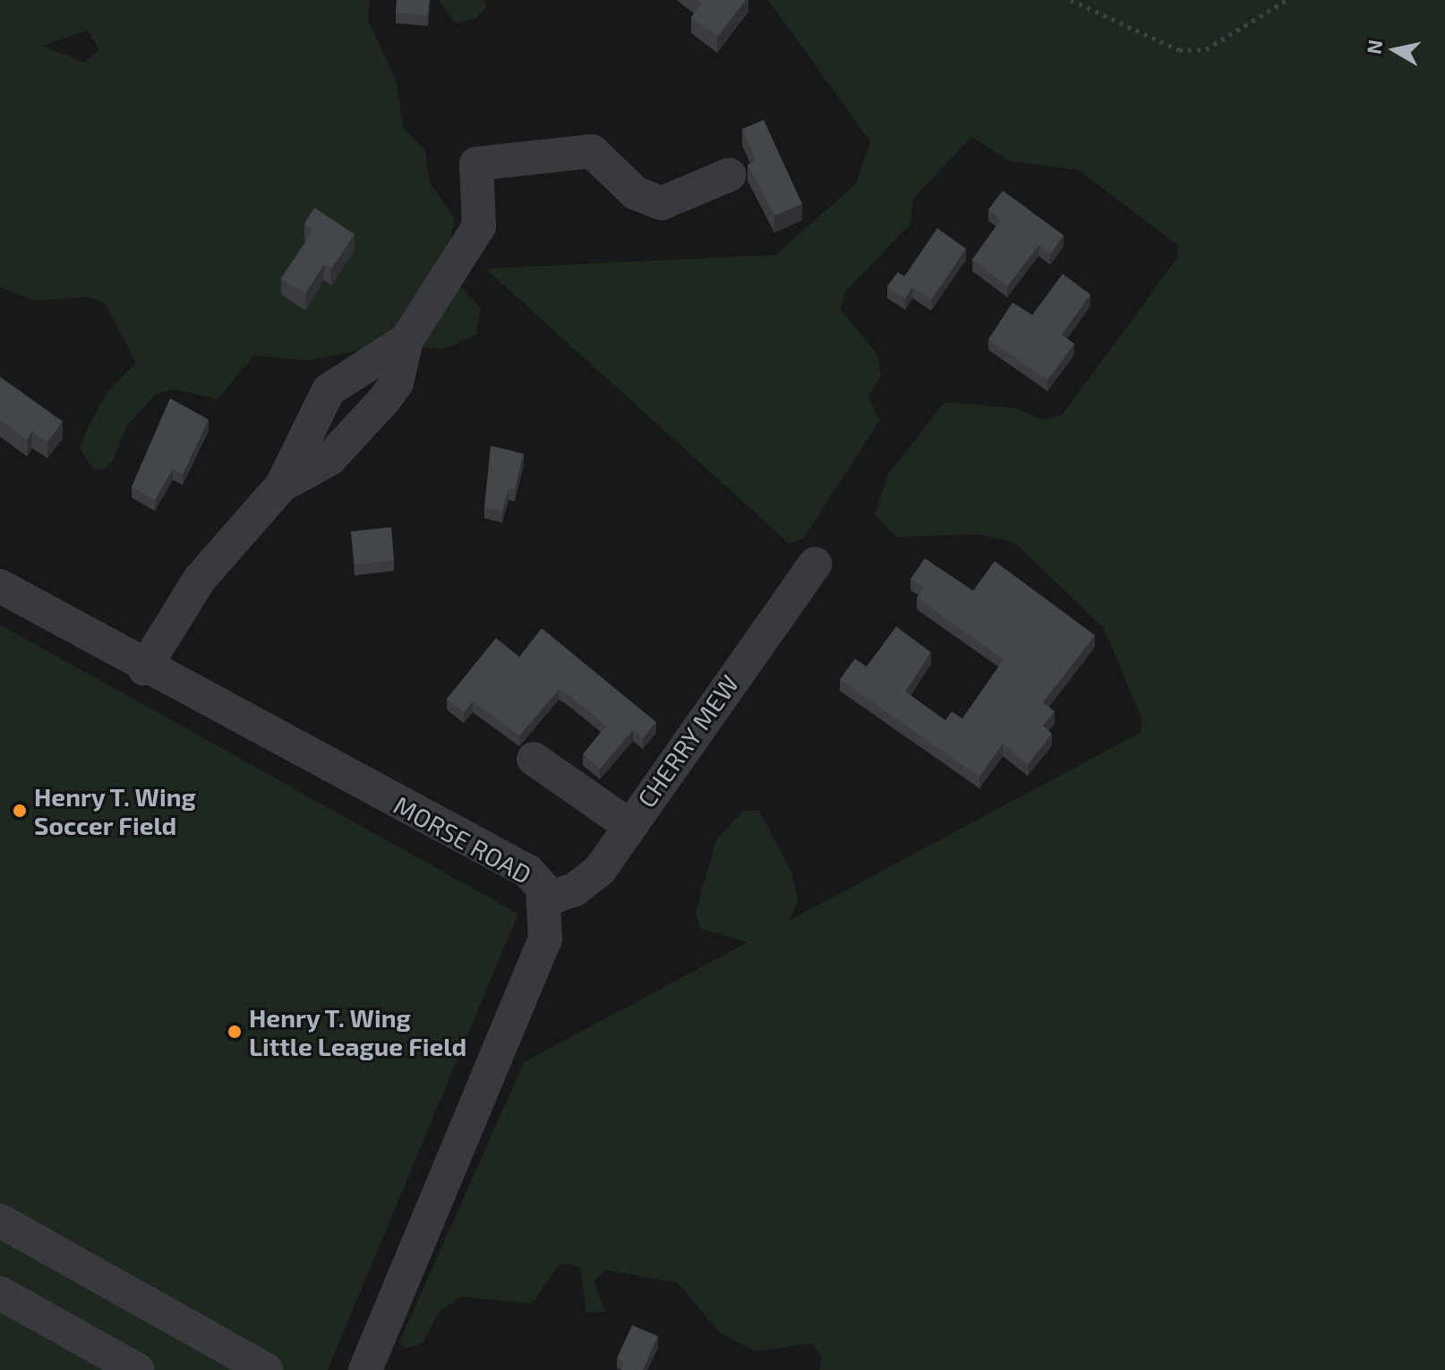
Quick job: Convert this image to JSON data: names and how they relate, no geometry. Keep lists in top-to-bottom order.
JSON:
{
  "streets": {
    "street": ["CHERRY MEW", "MORSE ROAD"]
  },
  "crossings": [
    ["CHERRY MEW", "MORSE ROAD"]
  ],
  "places": ["Henry T. Wing Soccer Field", "Henry T. Wing Little League Field"],
  "north": "left"
}
